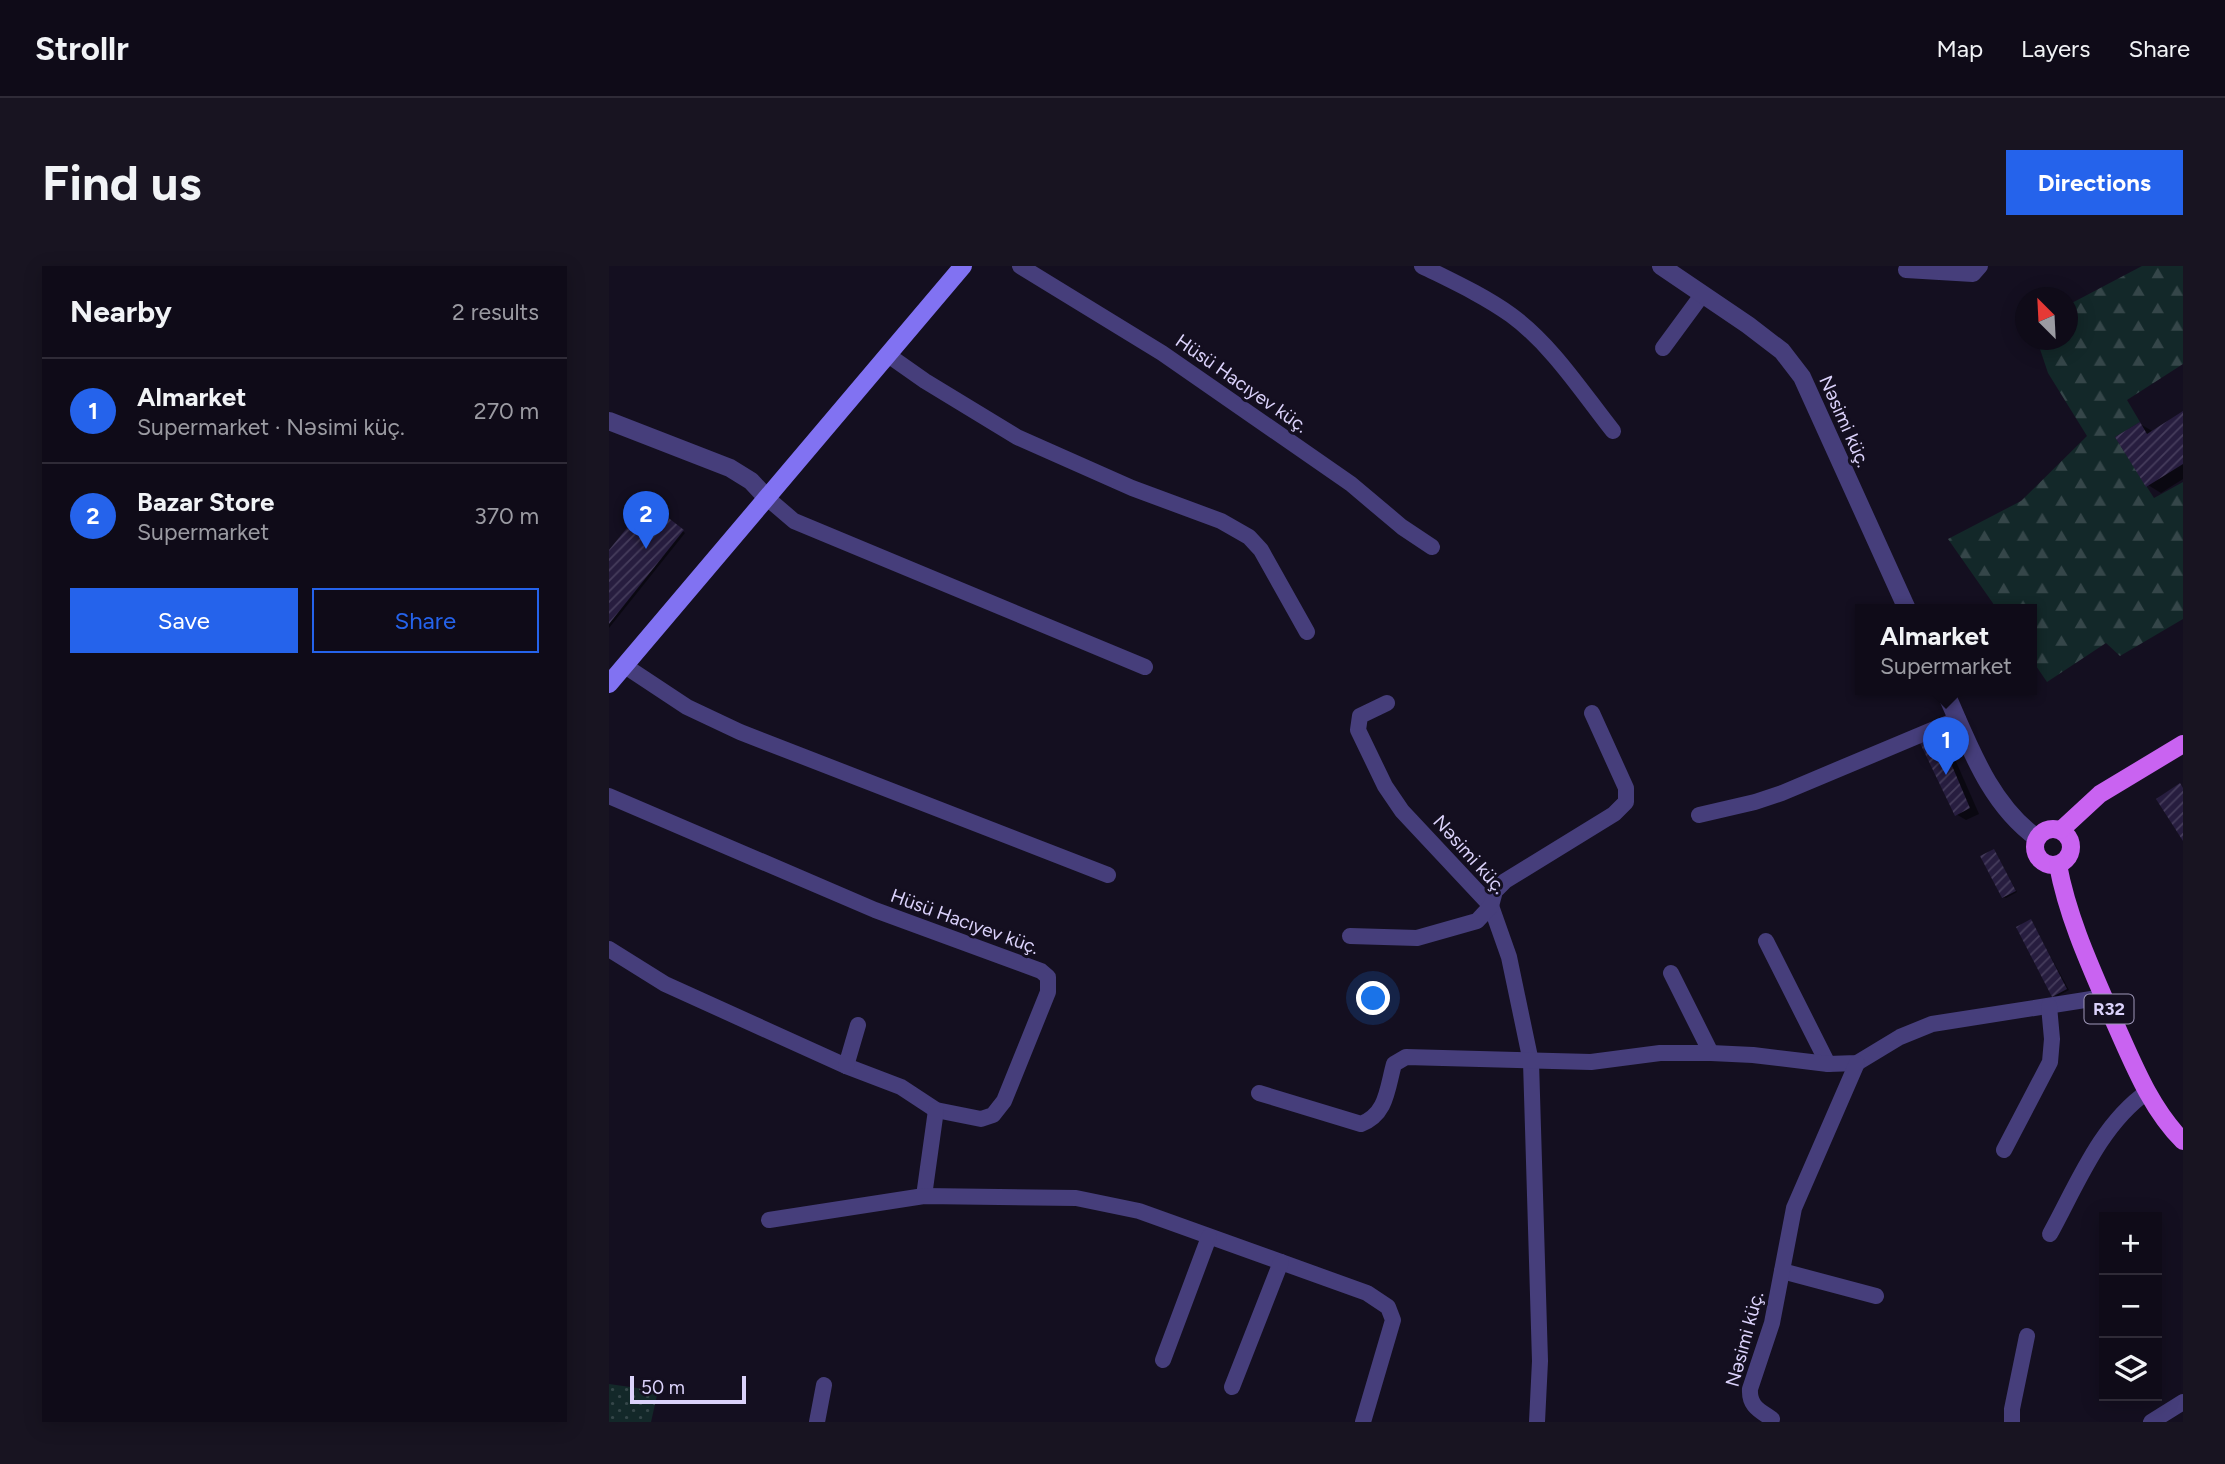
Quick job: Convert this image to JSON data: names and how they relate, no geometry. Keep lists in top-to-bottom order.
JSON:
{
  "streets": {
    "main road": ["R32"],
    "street": ["Hüsü Hacıyev küç.", "Nəsimi küç."]
  },
  "scale_bar": "50 m",
  "north": "top left",
  "page": {
    "header": "Strollr",
    "nav": ["Map", "Layers", "Share"],
    "buttons": [
      "Directions",
      ["Save", "Share"]
    ],
    "title": "Find us",
    "heading": ["Nearby", "2 results"],
    "list": [
      {
        "mark": "1",
        "name": "Almarket",
        "note": "Supermarket · Nəsimi küç.",
        "value": "270 m"
      },
      {
        "mark": "2",
        "name": "Bazar Store",
        "note": "Supermarket",
        "value": "370 m"
      }
    ],
    "pins": ["2", "1"],
    "popup": ["Almarket", "Supermarket"],
    "map_buttons": ["+", "−"],
    "scale": "50 m"
  }
}
